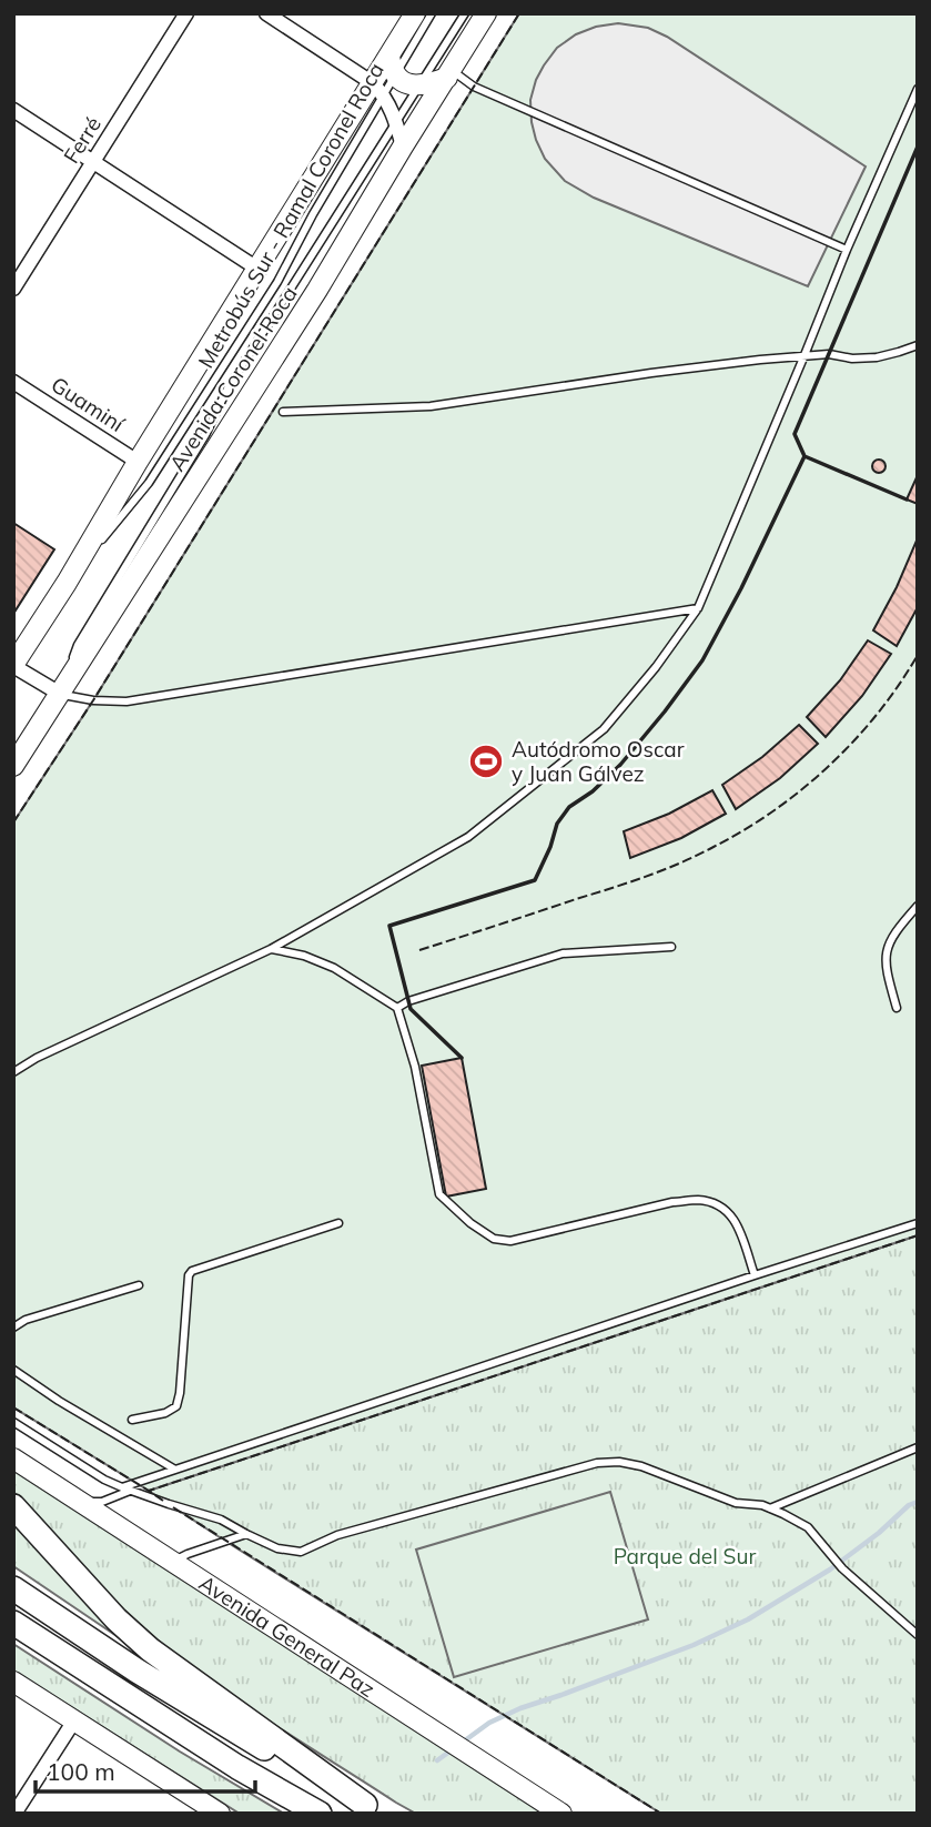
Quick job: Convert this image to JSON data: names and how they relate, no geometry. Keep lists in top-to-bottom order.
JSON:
{
  "streets": {
    "main road": ["Avenida Coronel Roca", "Avenida General Paz"],
    "street": ["Ferré", "Guaminí"],
    "lane": ["Metrobús Sur - Ramal Coronel Roca"]
  },
  "crossings": [
    ["Metrobús Sur - Ramal Coronel Roca", "Avenida Coronel Roca"],
    ["Avenida Coronel Roca", "Guaminí"]
  ],
  "parks": ["Parque del Sur"],
  "places": {
    "sports": ["Autódromo Oscar y Juan Gálvez"]
  },
  "scale_bar": "100 m"
}
